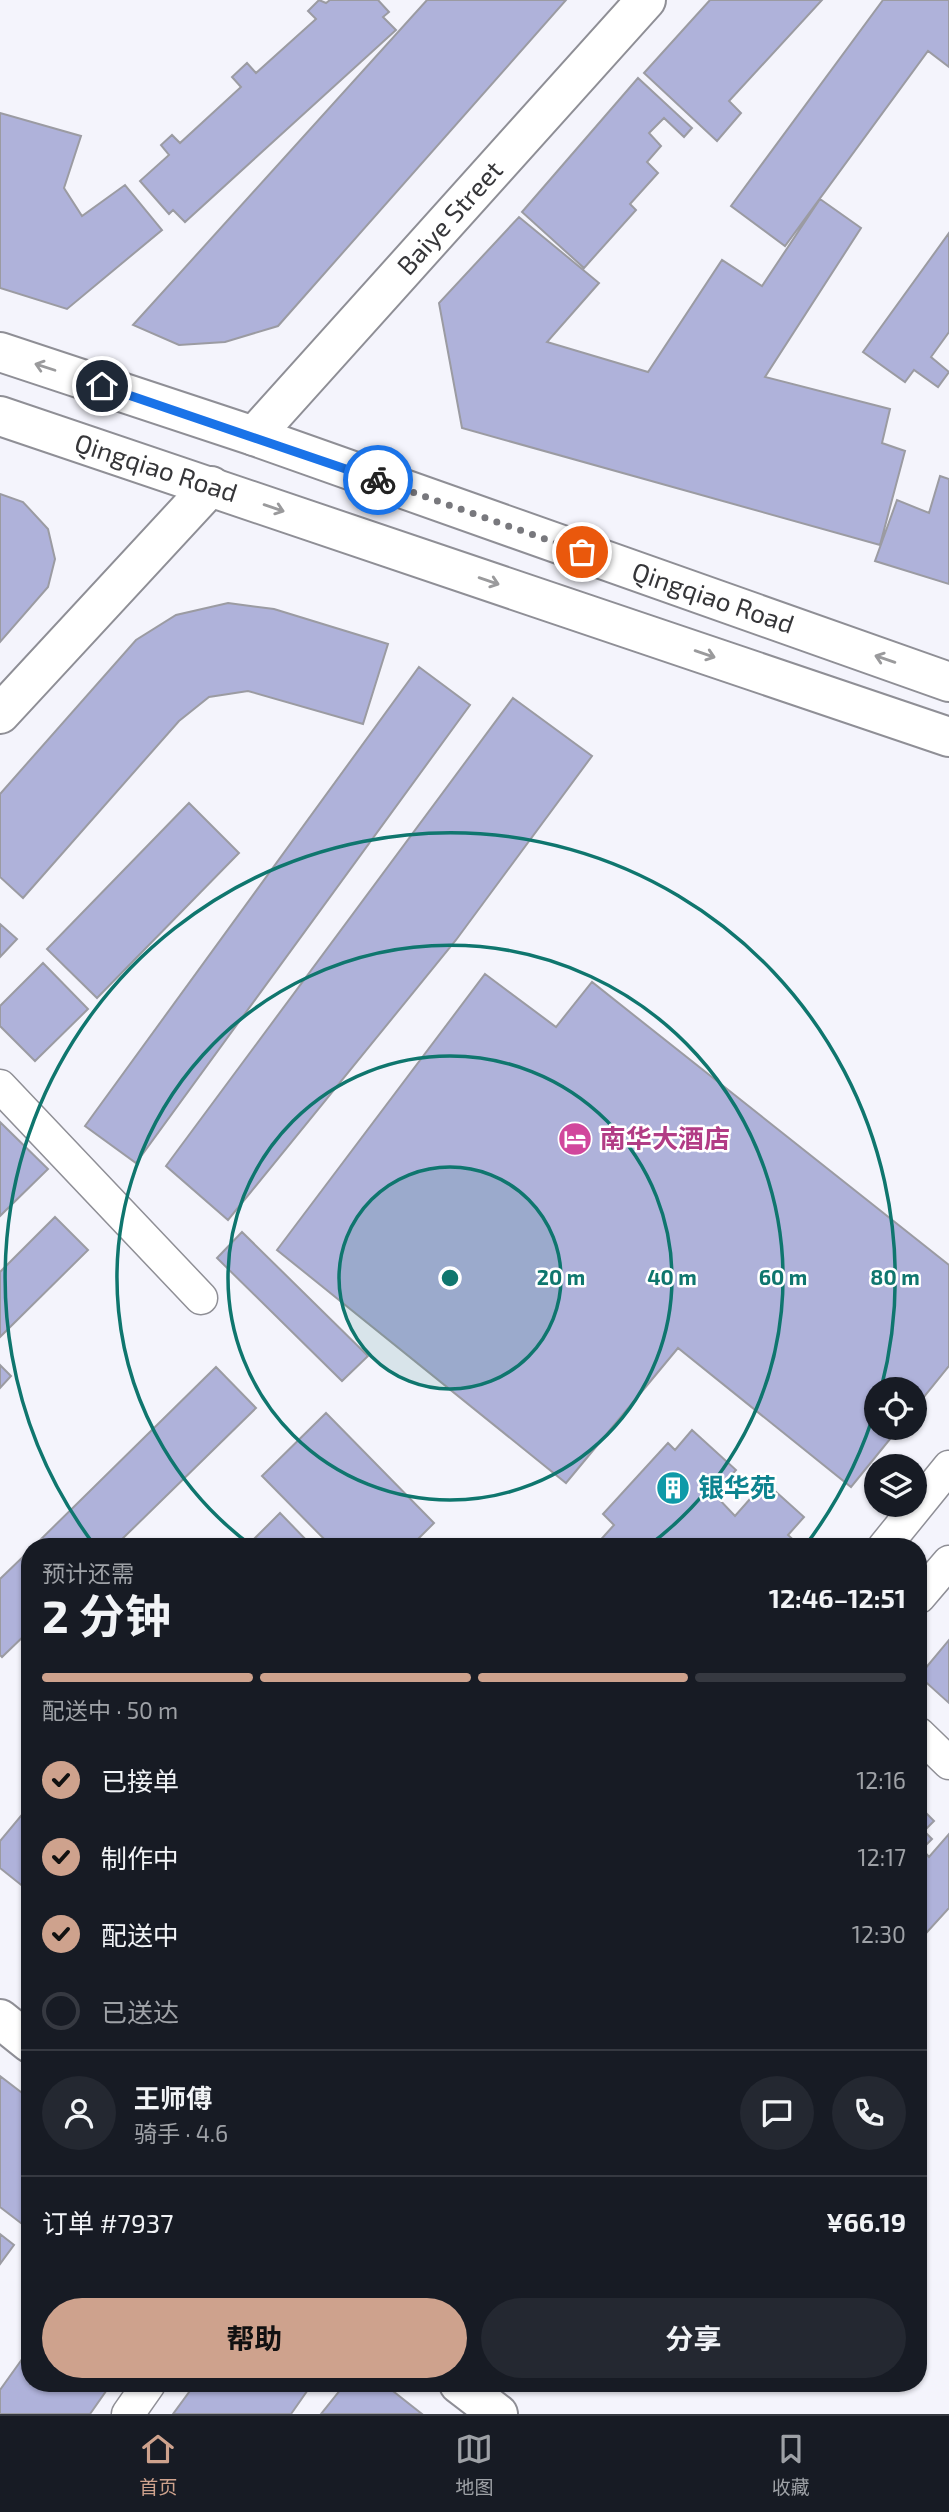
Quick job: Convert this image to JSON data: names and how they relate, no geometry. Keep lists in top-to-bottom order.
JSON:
{
  "streets": {
    "main road": ["Baiye Street", "Qingqiao Road"]
  },
  "crossings": [
    ["Baiye Street", "Qingqiao Road"]
  ],
  "places": {
    "hotel": ["南华大酒店"],
    "building": ["银华苑"]
  },
  "page": {
    "heading": ["2 分钟", "预计还需", "12:46–12:51"],
    "panel": [
      "王师傅",
      "骑手 · 4.6",
      "订单 #7937",
      "¥66.19"
    ],
    "bar": "配送中 · 50 m",
    "list": [
      ["已接单", "12:16"],
      ["制作中", "12:17"],
      ["配送中", "12:30"],
      "已送达"
    ],
    "buttons": ["帮助", "分享"],
    "tabs": ["首页", "地图", "收藏"]
  },
  "rings": [
    "20 m",
    "40 m",
    "60 m",
    "80 m"
  ]
}
